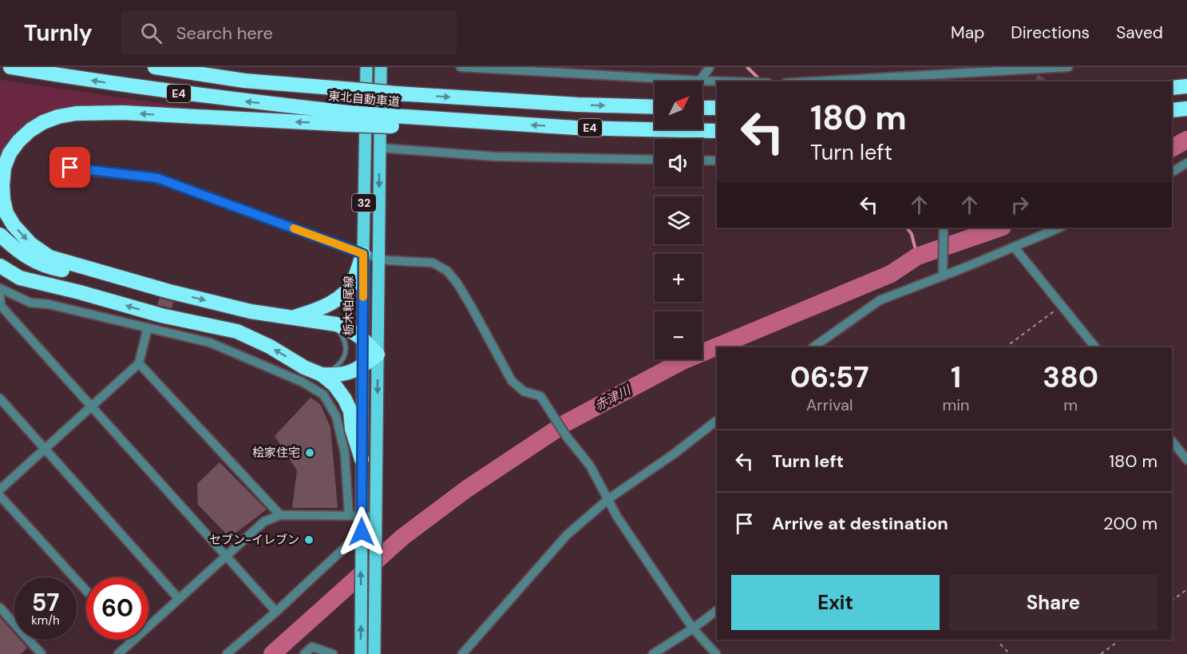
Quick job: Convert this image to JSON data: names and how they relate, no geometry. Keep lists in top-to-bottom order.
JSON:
{
  "streets": {
    "highway": ["E4", "東北自動車道"],
    "main road": ["32", "栃木粕尾線"]
  },
  "water": ["赤津川"],
  "places": ["桧家住宅", "セブン-イレブン"],
  "north": "top right",
  "page": {
    "header": "Turnly",
    "search": "Search here",
    "nav": ["Map", "Directions", "Saved"],
    "map_buttons": ["+", "−"],
    "turn": ["180 m", "Turn left"],
    "eta": [
      "06:57",
      "Arrival",
      "1",
      "min",
      "380",
      "m"
    ],
    "list": [
      {
        "name": "Turn left",
        "value": "180 m"
      },
      {
        "name": "Arrive at destination",
        "value": "200 m"
      }
    ],
    "buttons": ["Exit", "Share"],
    "speed": "57 km/h",
    "limit": "60"
  }
}
